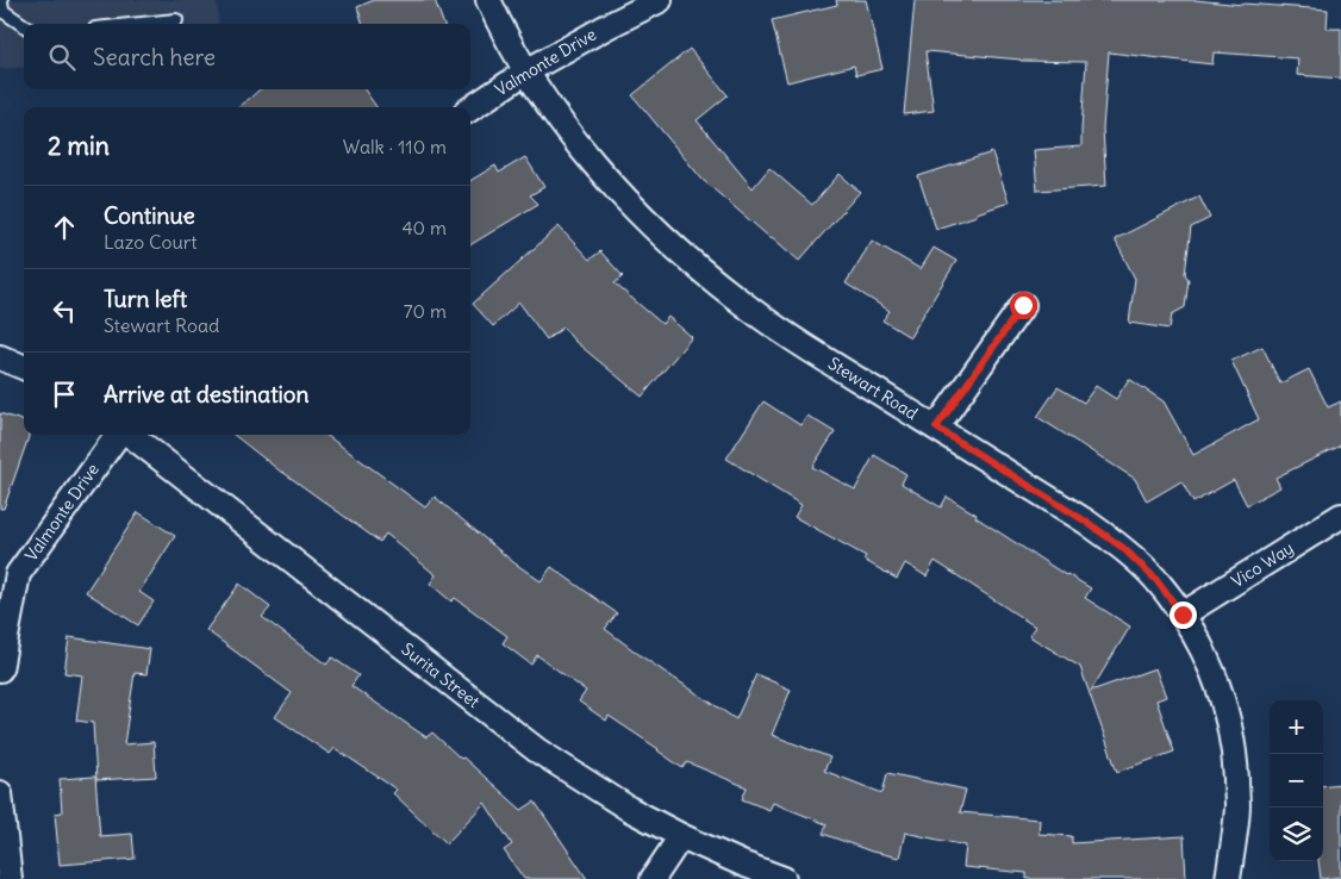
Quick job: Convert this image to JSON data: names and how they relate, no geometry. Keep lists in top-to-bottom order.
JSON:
{
  "streets": {
    "street": [
      "Valmonte Drive",
      "Stewart Road",
      "Vico Way",
      "Surita Street"
    ]
  },
  "crossings": [
    ["Valmonte Drive", "Stewart Road"],
    ["Stewart Road", "Vico Way"]
  ],
  "page": {
    "search": "Search here",
    "heading": ["2 min", "Walk · 110 m"],
    "list": [
      ["Continue", "Lazo Court", "40 m"],
      ["Turn left", "Stewart Road", "70 m"],
      "Arrive at destination"
    ],
    "map_buttons": ["+", "−"]
  }
}
